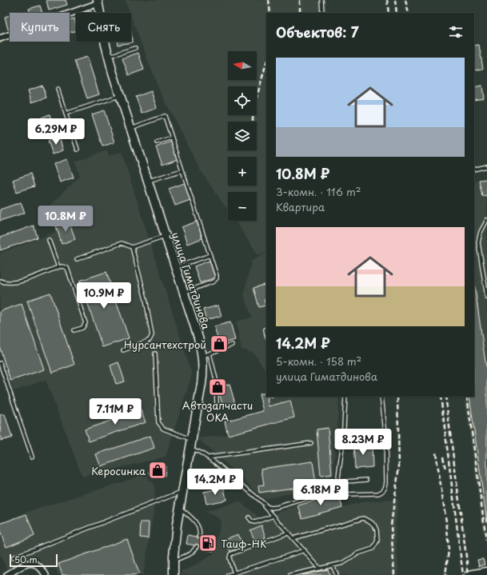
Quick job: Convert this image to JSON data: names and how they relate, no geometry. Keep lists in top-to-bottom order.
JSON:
{
  "streets": {
    "main road": ["улица Гиматдинова"]
  },
  "places": {
    "shop": ["Нурсантехстрой", "Автозапчасти ОКА", "Керосинка"],
    "fuel station": ["Таиф-НК"]
  },
  "scale_bar": "50 m",
  "north": "left",
  "page": {
    "chip": ["Купить", "Снять"],
    "heading": "Объектов: 7",
    "map_buttons": ["+", "−"],
    "list": [
      {
        "name": "10.8M ₽",
        "note": "3-комн. · 116 m² · Квартира"
      },
      {
        "name": "14.2M ₽",
        "note": "5-комн. · 158 m² · улица Гиматдинова"
      }
    ],
    "price": [
      "6.29M ₽",
      "10.8M ₽",
      "10.9M ₽",
      "7.11M ₽",
      "8.23M ₽",
      "14.2M ₽",
      "6.18M ₽"
    ],
    "scale": "50 m"
  }
}
